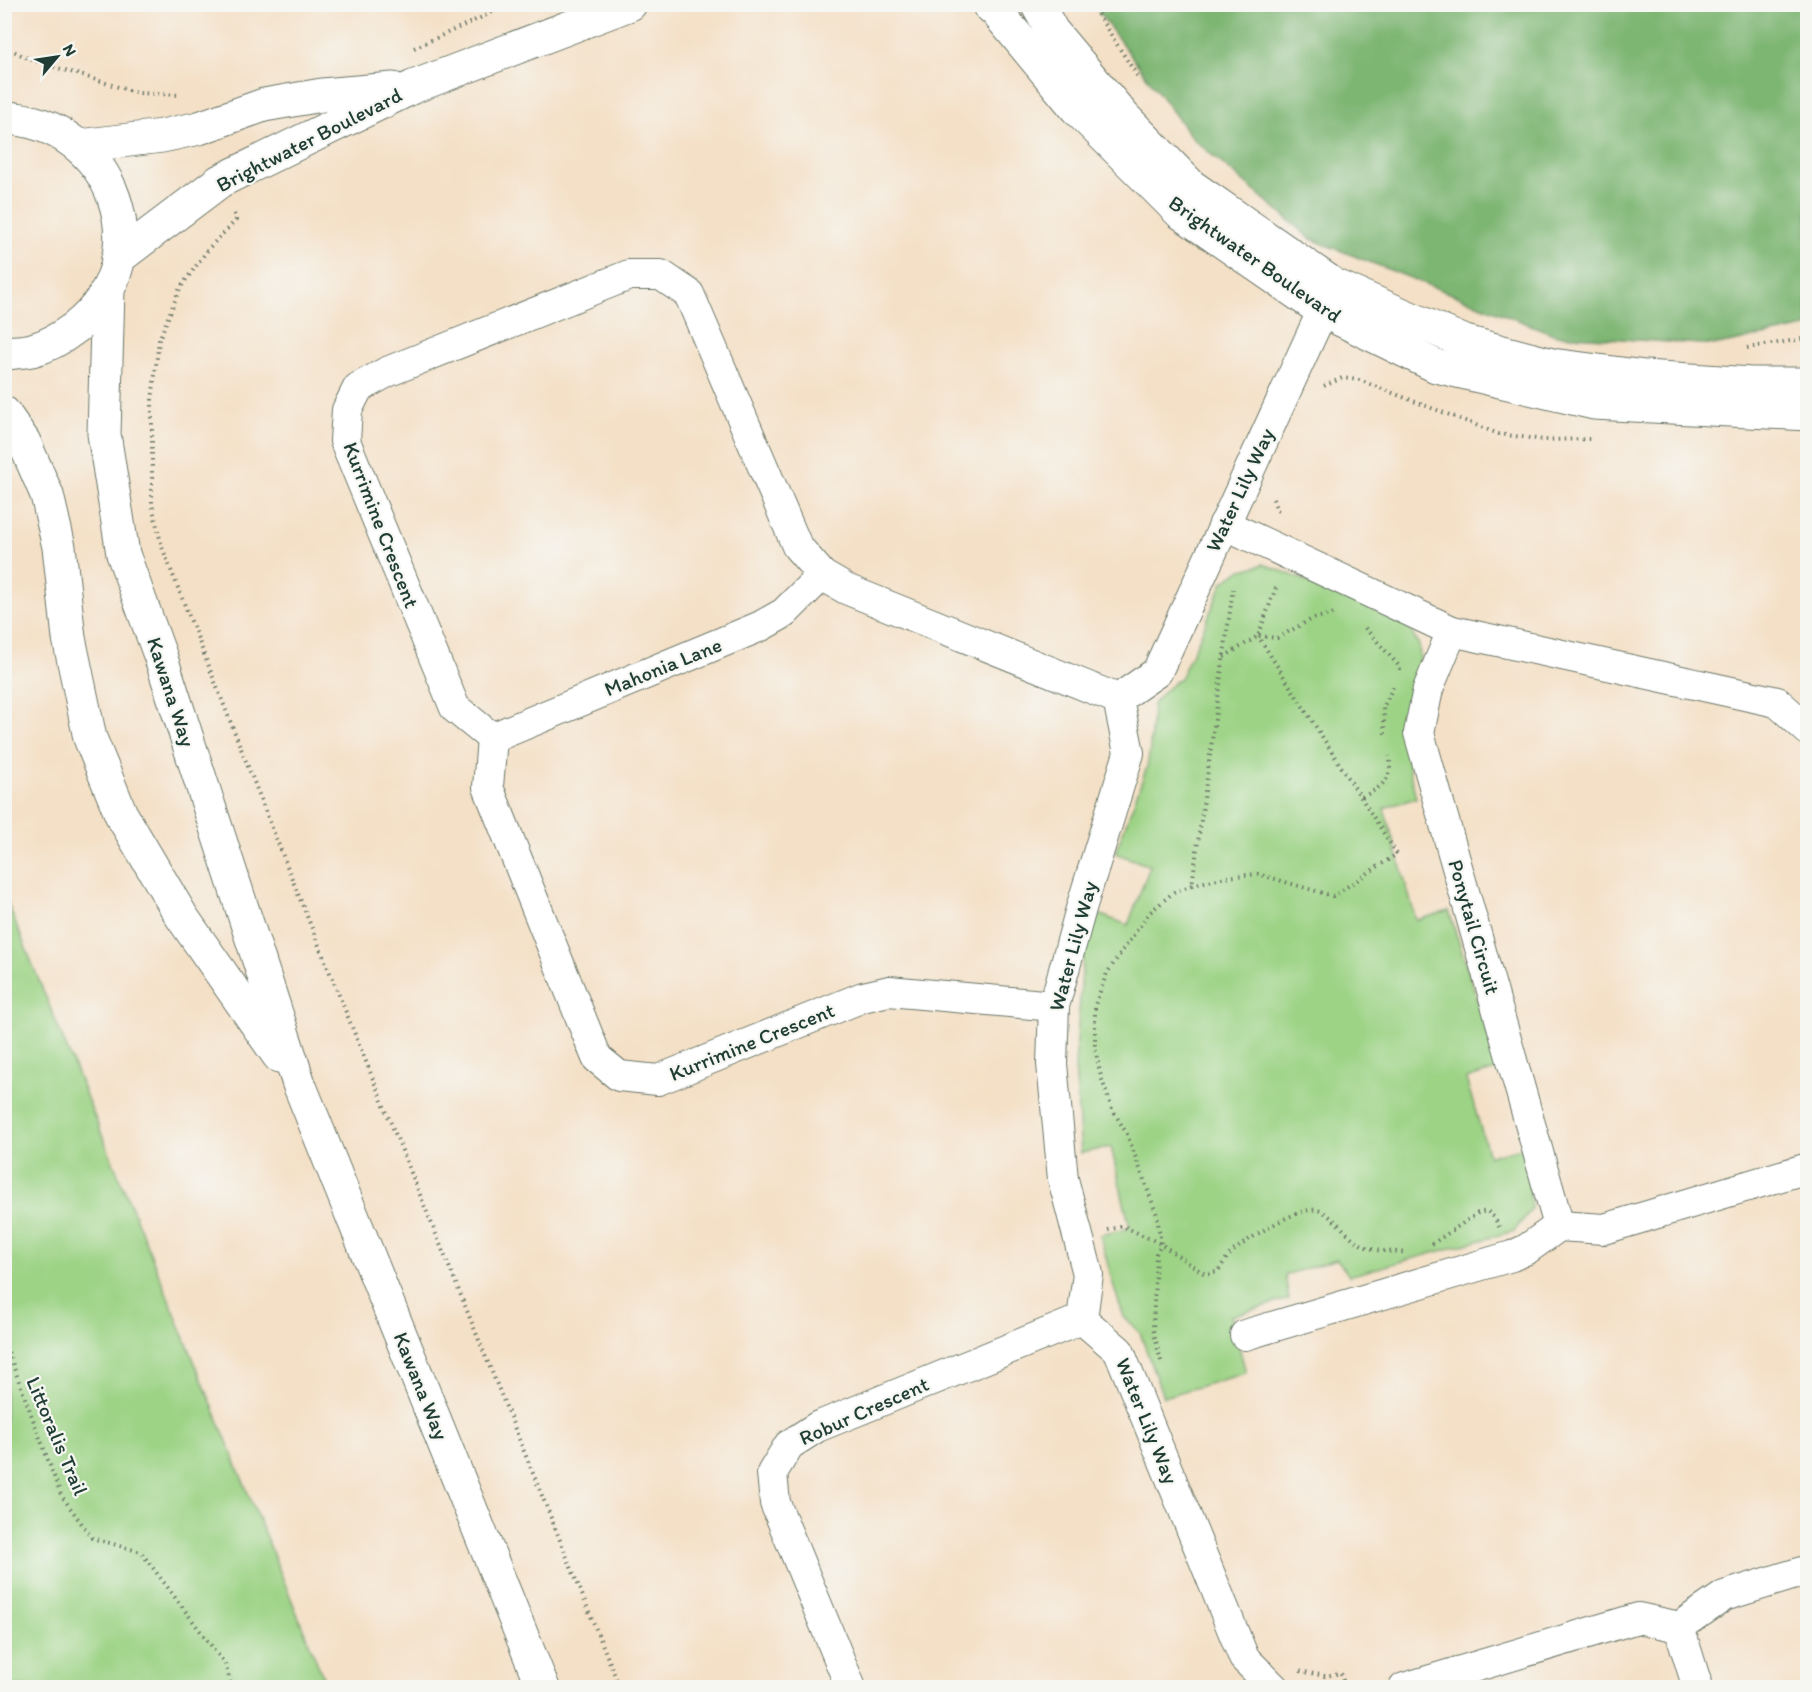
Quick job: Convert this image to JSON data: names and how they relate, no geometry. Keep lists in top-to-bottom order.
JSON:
{
  "streets": {
    "street": [
      "Brightwater Boulevard",
      "Water Lily Way",
      "Kurrimine Crescent",
      "Mahonia Lane",
      "Kawana Way",
      "Ponytail Circuit",
      "Robur Crescent"
    ],
    "path": ["Littoralis Trail"]
  },
  "crossings": [
    ["Brightwater Boulevard", "Water Lily Way"],
    ["Water Lily Way", "Kurrimine Crescent"],
    ["Water Lily Way", "Robur Crescent"],
    ["Kurrimine Crescent", "Mahonia Lane"]
  ],
  "north": "top right"
}
